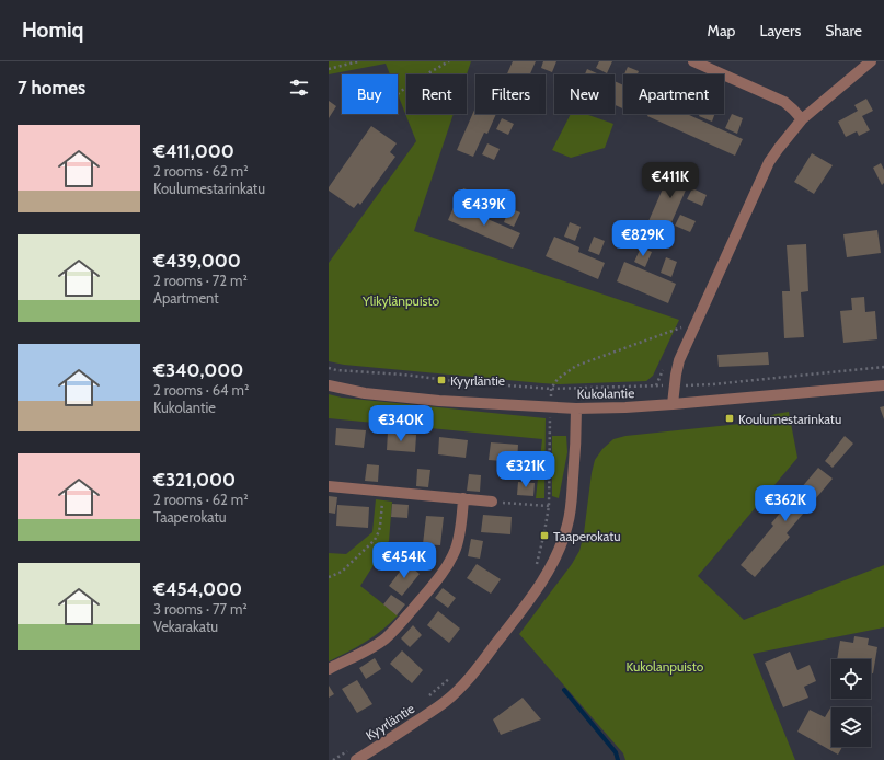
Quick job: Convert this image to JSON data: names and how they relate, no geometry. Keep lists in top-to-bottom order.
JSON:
{
  "streets": {
    "street": ["Kukolantie", "Kyyrläntie"]
  },
  "crossings": [
    ["Kukolantie", "Kyyrläntie"]
  ],
  "parks": ["Ylikylänpuisto", "Kukolanpuisto"],
  "places": {
    "transit": ["Kyyrläntie", "Koulumestarinkatu", "Taaperokatu"]
  },
  "page": {
    "header": "Homiq",
    "nav": ["Map", "Layers", "Share"],
    "heading": "7 homes",
    "chip": [
      "Buy",
      "Rent",
      "Filters",
      "New",
      "Apartment"
    ],
    "list": [
      {
        "name": "€411,000",
        "note": "2 rooms · 62 m² · Koulumestarinkatu"
      },
      {
        "name": "€439,000",
        "note": "2 rooms · 72 m² · Apartment"
      },
      {
        "name": "€340,000",
        "note": "2 rooms · 64 m² · Kukolantie"
      },
      {
        "name": "€321,000",
        "note": "2 rooms · 62 m² · Taaperokatu"
      },
      {
        "name": "€454,000",
        "note": "3 rooms · 77 m² · Vekarakatu"
      }
    ],
    "price": [
      "€411K",
      "€439K",
      "€829K",
      "€340K",
      "€321K",
      "€362K",
      "€454K"
    ]
  }
}
